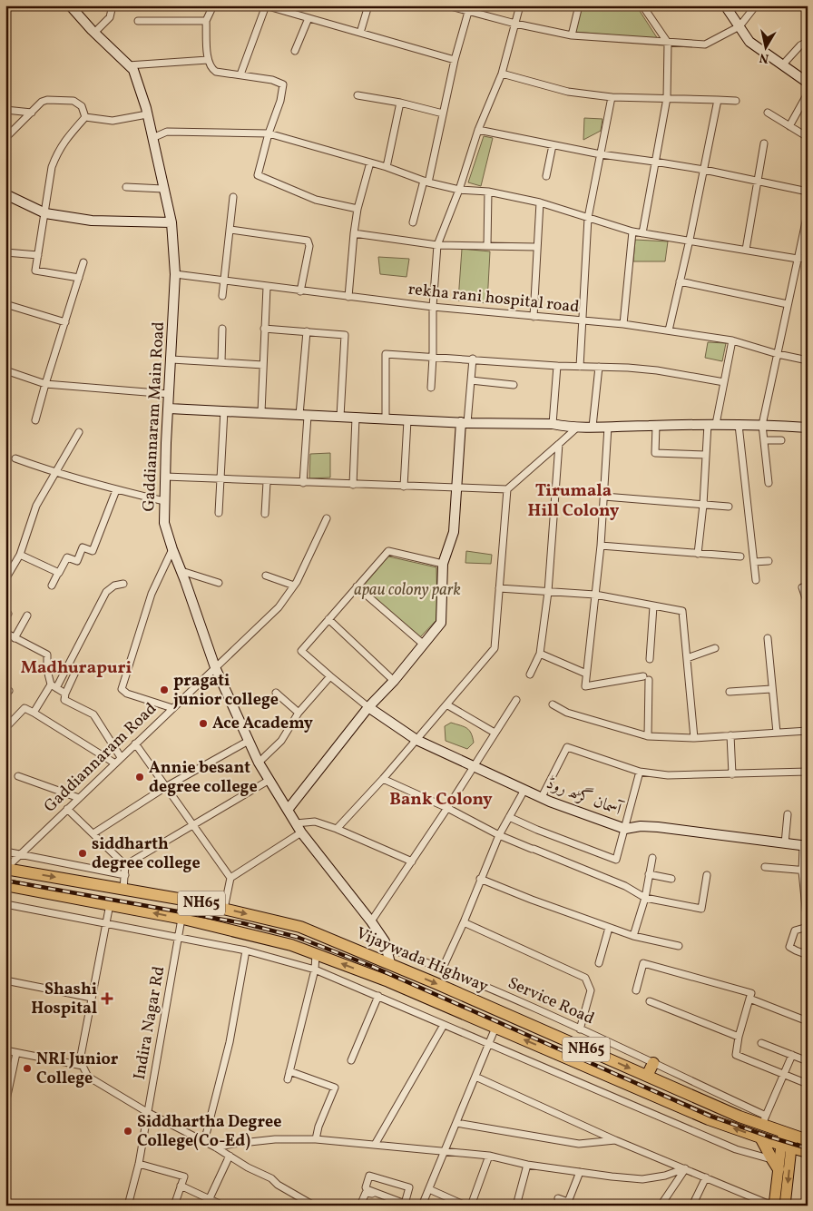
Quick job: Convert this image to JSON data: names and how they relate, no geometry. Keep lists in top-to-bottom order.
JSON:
{
  "streets": {
    "highway": ["NH65", "Vijaywada Highway"],
    "street": [
      "rekha rani hospital road",
      "Gaddiannaram Main Road",
      "Gaddiannaram Road",
      "آسمان گڑھ روڈ",
      "Service Road",
      "Indira Nagar Rd"
    ]
  },
  "crossings": [
    ["rekha rani hospital road", "Gaddiannaram Main Road"],
    ["Gaddiannaram Main Road", "Gaddiannaram Road"],
    ["Gaddiannaram Main Road", "Vijaywada Highway"],
    ["Gaddiannaram Main Road", "Service Road"],
    ["Gaddiannaram Road", "Vijaywada Highway"],
    ["Vijaywada Highway", "Service Road"],
    ["Vijaywada Highway", "Indira Nagar Rd"]
  ],
  "districts": ["Tirumala Hill Colony", "Madhurapuri", "Bank Colony"],
  "parks": ["apau colony park"],
  "places": {
    "other": [
      "pragati junior college",
      "Ace Academy",
      "Annie besant degree college",
      "siddharth degree college",
      "NRI Junior College",
      "Siddhartha Degree College(Co-Ed)"
    ],
    "health": ["Shashi Hospital"]
  },
  "north": "bottom"
}
